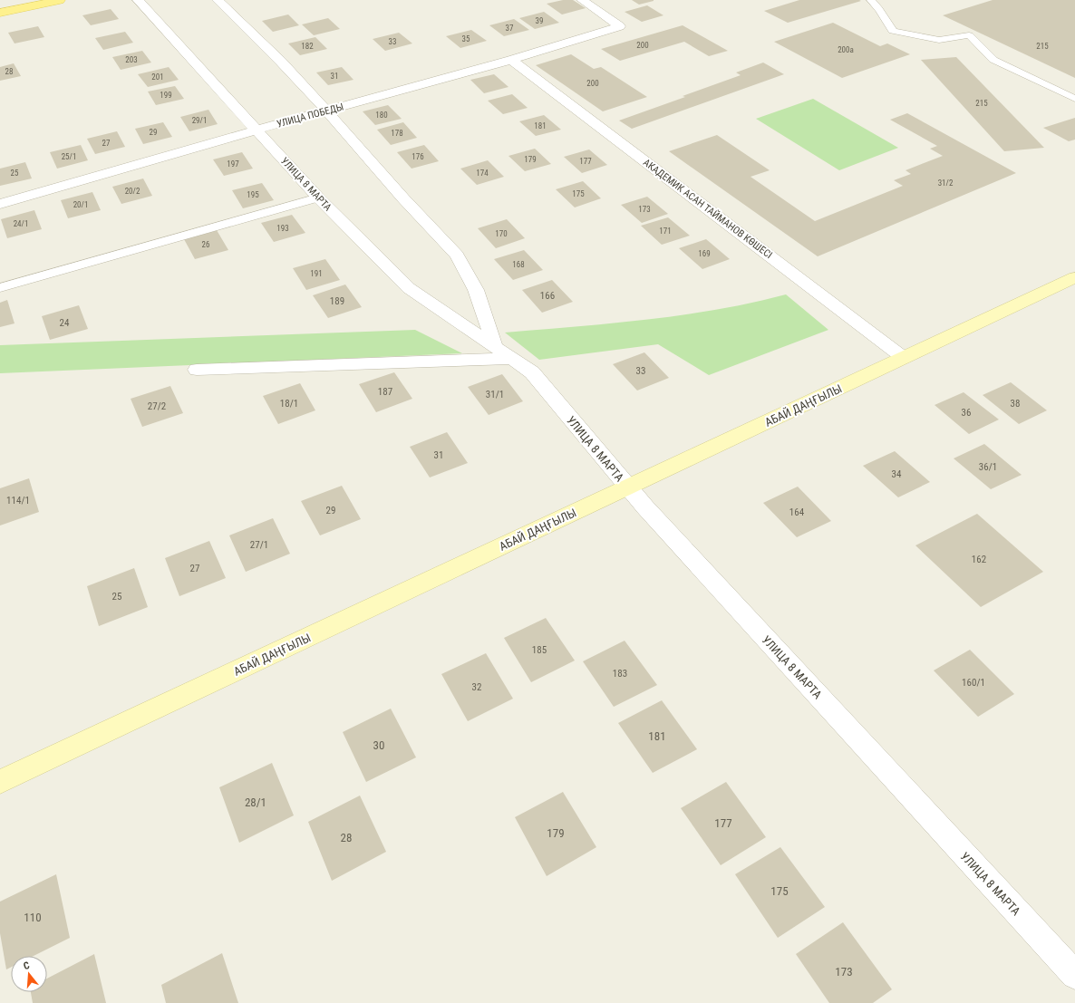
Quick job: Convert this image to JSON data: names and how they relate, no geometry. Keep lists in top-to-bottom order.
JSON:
{
  "streets": {
    "main road": ["АБАЙ ДАҢҒЫЛЫ"],
    "street": ["УЛИЦА ПОБЕДЫ", "УЛИЦА 8 МАРТА", "АКАДЕМИК АСАН ТАЙМАНОВ КӨШЕСІ"]
  },
  "crossings": [
    ["УЛИЦА ПОБЕДЫ", "УЛИЦА 8 МАРТА"],
    ["УЛИЦА ПОБЕДЫ", "АКАДЕМИК АСАН ТАЙМАНОВ КӨШЕСІ"],
    ["УЛИЦА 8 МАРТА", "АБАЙ ДАҢҒЫЛЫ"],
    ["АКАДЕМИК АСАН ТАЙМАНОВ КӨШЕСІ", "АБАЙ ДАҢҒЫЛЫ"]
  ],
  "house_numbers": [
    "39",
    "37",
    "35",
    "33",
    "200",
    "182",
    "215",
    "200а",
    "203",
    "28",
    "31",
    "201",
    "200",
    "199",
    "215",
    "180",
    "29/1",
    "181",
    "29",
    "178",
    "27",
    "25/1",
    "176",
    "179",
    "177",
    "197",
    "25",
    "174",
    "31/2",
    "20/2",
    "175",
    "195",
    "20/1",
    "173",
    "24/1",
    "193",
    "171",
    "170",
    "26",
    "169",
    "168",
    "191",
    "166",
    "189",
    "24",
    "33",
    "187",
    "31/1",
    "18/1",
    "38",
    "27/2",
    "36",
    "31",
    "36/1",
    "34",
    "114/1",
    "29",
    "164",
    "27/1",
    "162",
    "27",
    "25",
    "185",
    "183",
    "160/1",
    "32",
    "181",
    "30",
    "28/1",
    "177",
    "179",
    "28",
    "175",
    "110",
    "173"
  ],
  "north": "top"
}
